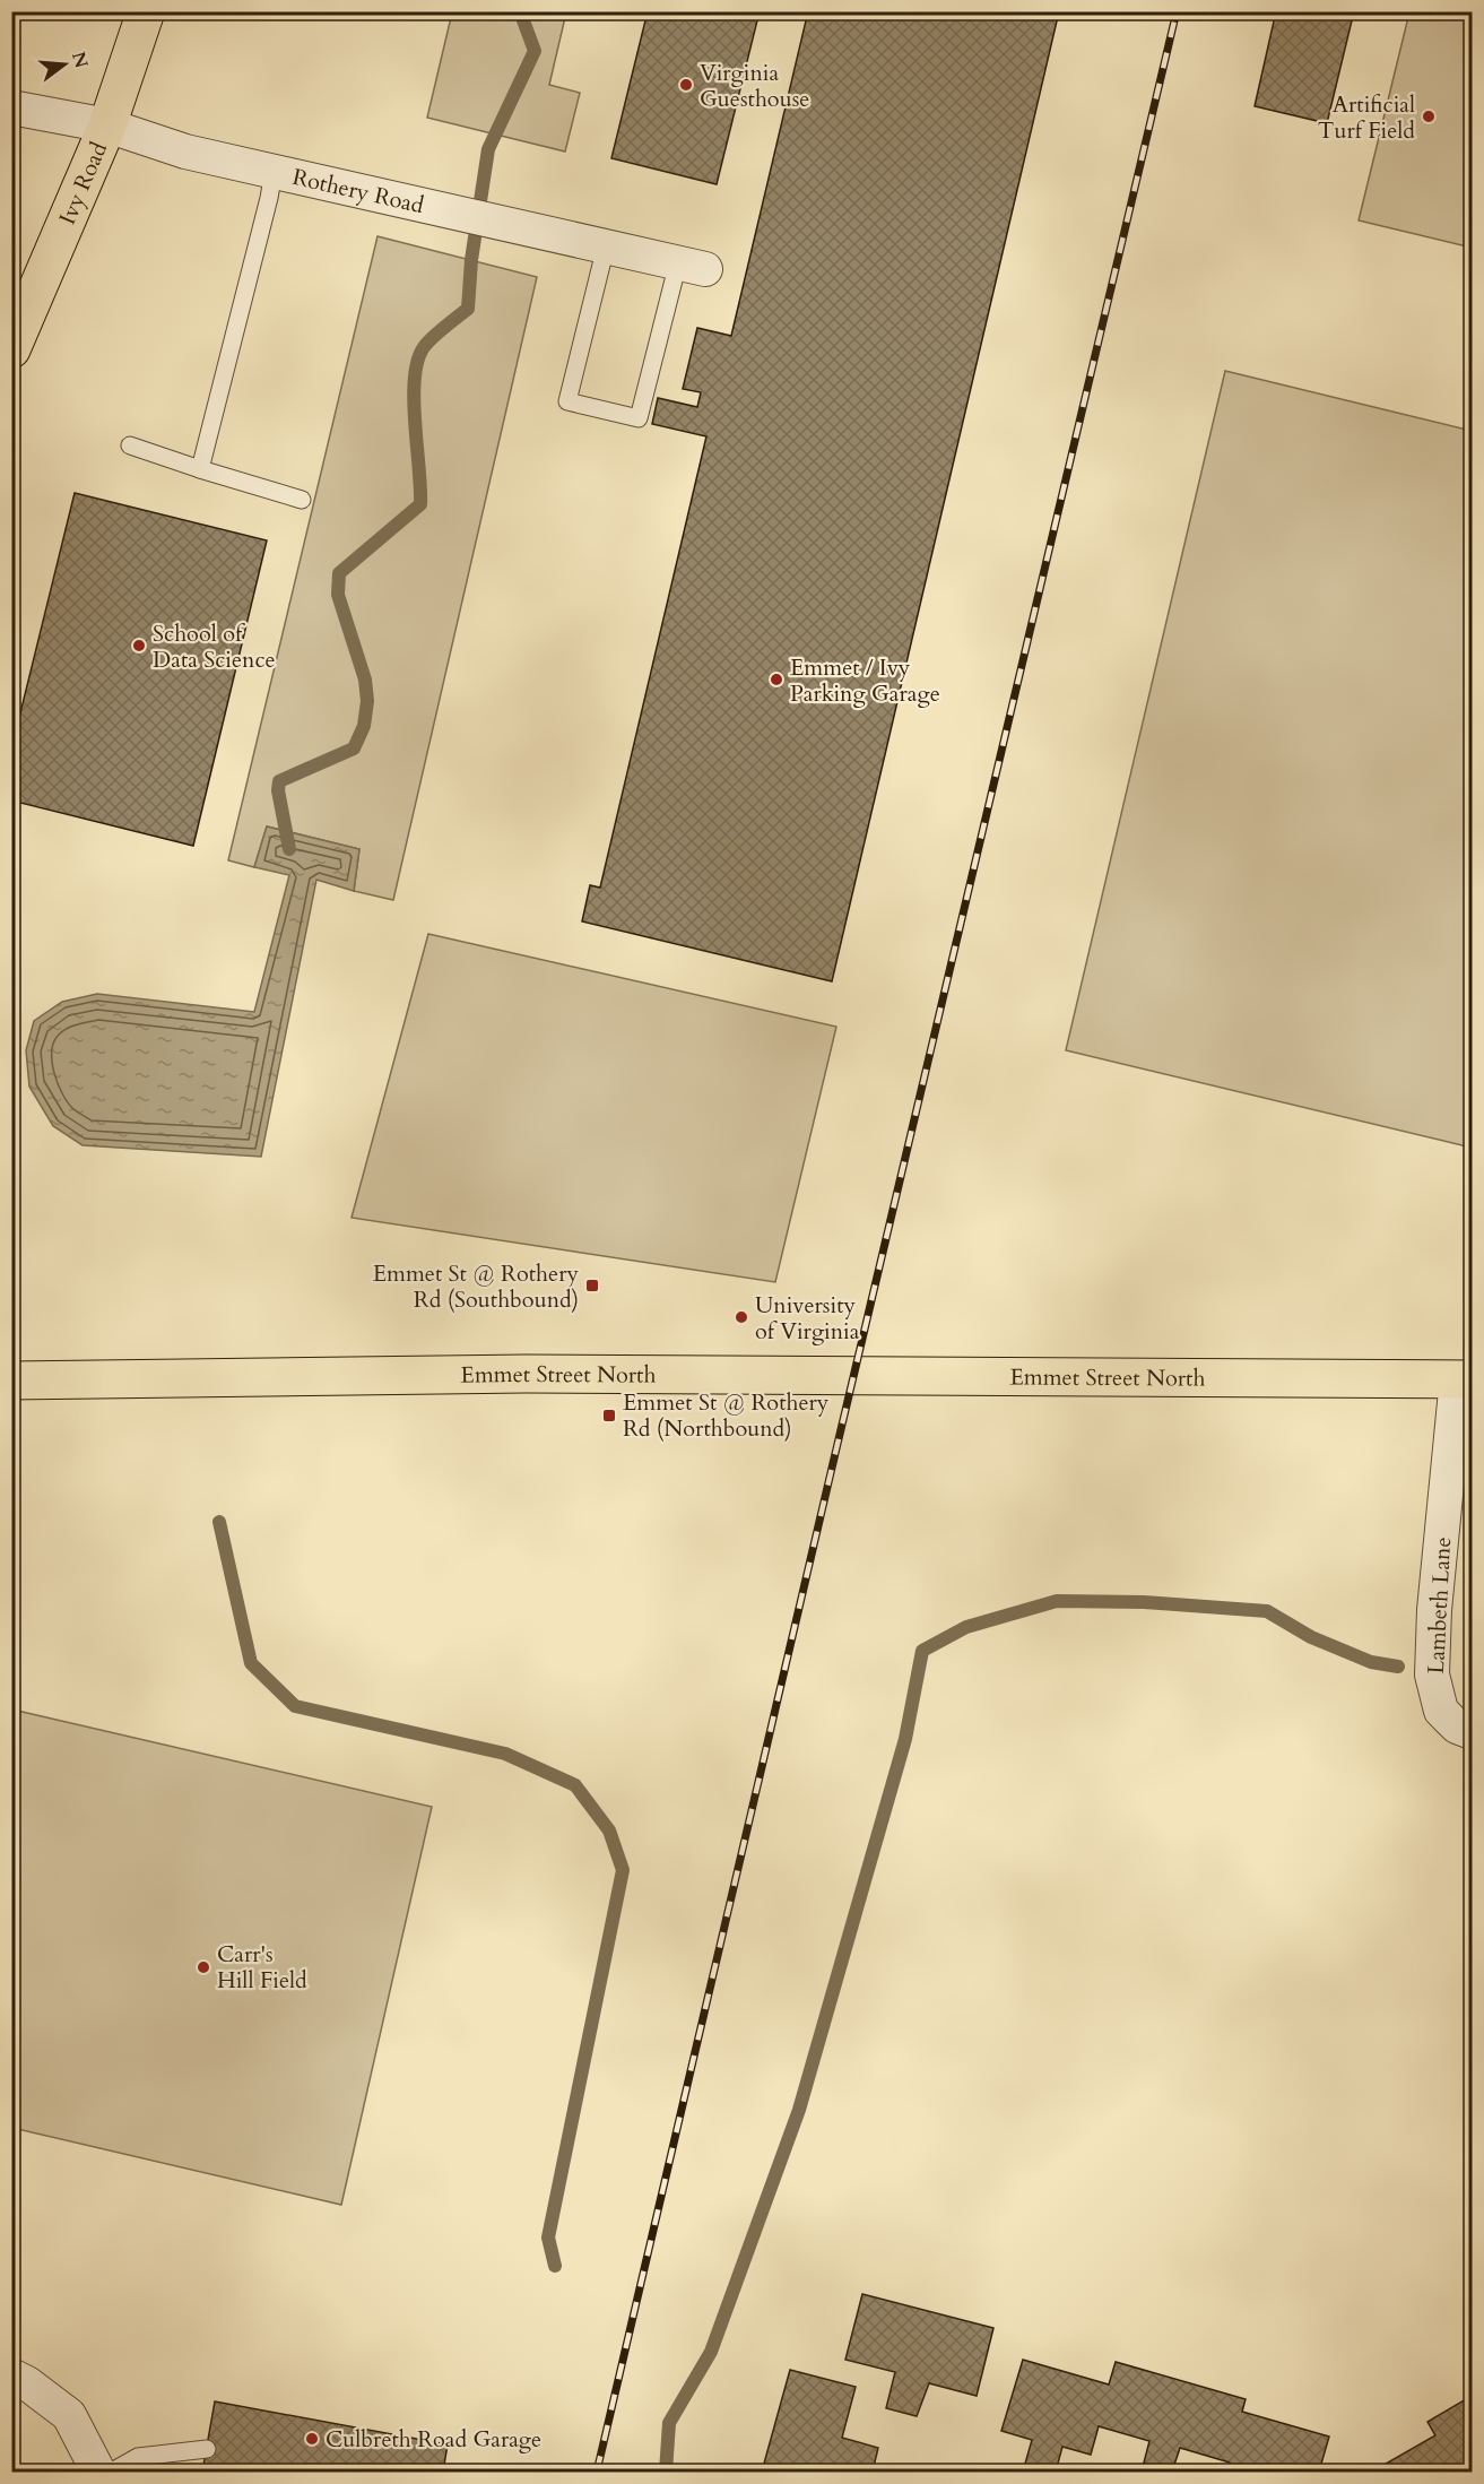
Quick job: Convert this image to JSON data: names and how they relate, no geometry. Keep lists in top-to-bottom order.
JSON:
{
  "streets": {
    "main road": ["Ivy Road", "Emmet Street North"],
    "street": ["Rothery Road", "Lambeth Lane"]
  },
  "crossings": [
    ["Ivy Road", "Rothery Road"],
    ["Emmet Street North", "Lambeth Lane"]
  ],
  "places": {
    "other": [
      "Virginia Guesthouse",
      "Artificial Turf Field",
      "School of Data Science",
      "Emmet / Ivy Parking Garage",
      "University of Virginia",
      "Carr's Hill Field",
      "Culbreth Road Garage"
    ],
    "transit": ["Emmet St @ Rothery Rd (Southbound)", "Emmet St @ Rothery Rd (Northbound)"]
  },
  "north": "right"
}
